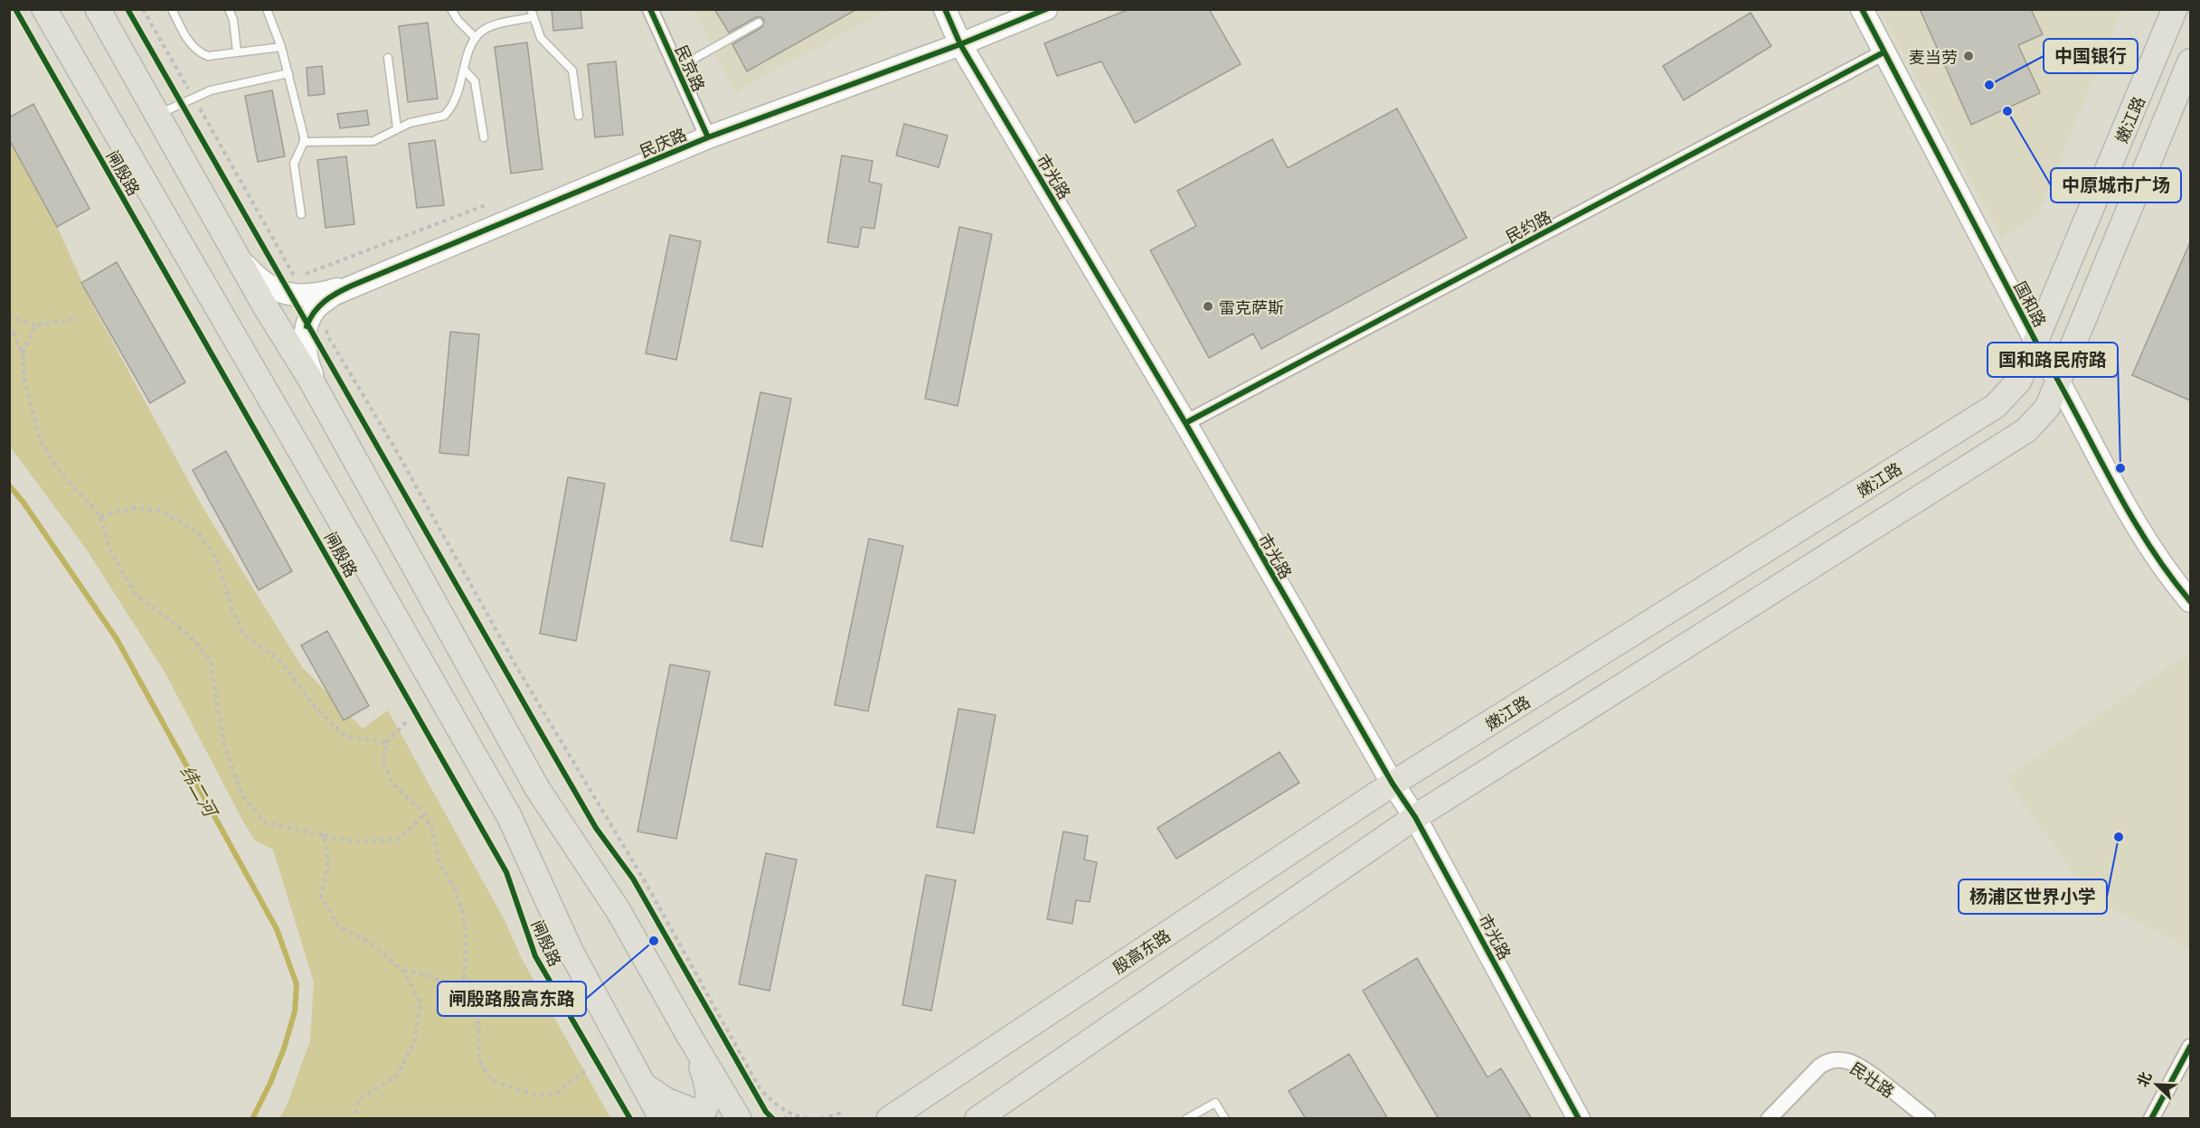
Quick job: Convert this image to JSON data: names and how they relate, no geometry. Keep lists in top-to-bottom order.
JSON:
{
  "streets": {
    "main road": ["嫩江路", "闸殷路", "殷高东路"],
    "street": [
      "民京路",
      "民庆路",
      "市光路",
      "民约路",
      "国和路",
      "民壮路"
    ]
  },
  "crossings": [
    ["民京路", "民庆路"],
    ["嫩江路", "市光路"],
    ["嫩江路", "国和路"],
    ["嫩江路", "殷高东路"],
    ["民庆路", "市光路"],
    ["市光路", "民约路"],
    ["市光路", "殷高东路"],
    ["民约路", "国和路"]
  ],
  "water": ["纬二河"],
  "places": [
    "麦当劳",
    "中国银行",
    "中原城市广场",
    "雷克萨斯",
    "国和路民府路",
    "杨浦区世界小学",
    "闸殷路殷高东路"
  ],
  "north": "top left"
}
